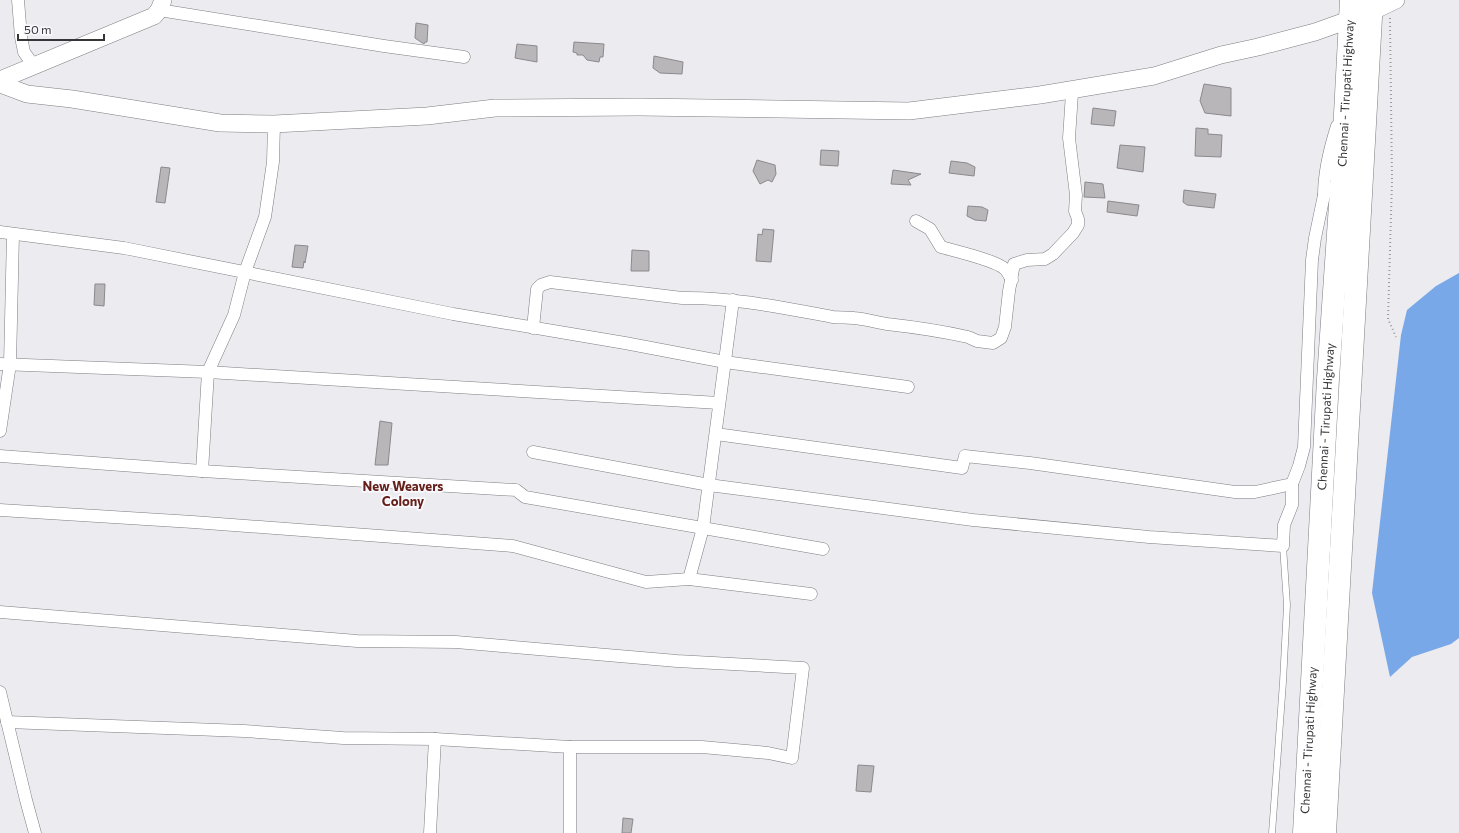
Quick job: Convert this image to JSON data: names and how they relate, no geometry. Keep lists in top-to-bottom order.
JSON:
{
  "streets": {
    "highway": ["Chennai - Tirupati Highway"]
  },
  "districts": ["New Weavers Colony"],
  "scale_bar": "50 m"
}
